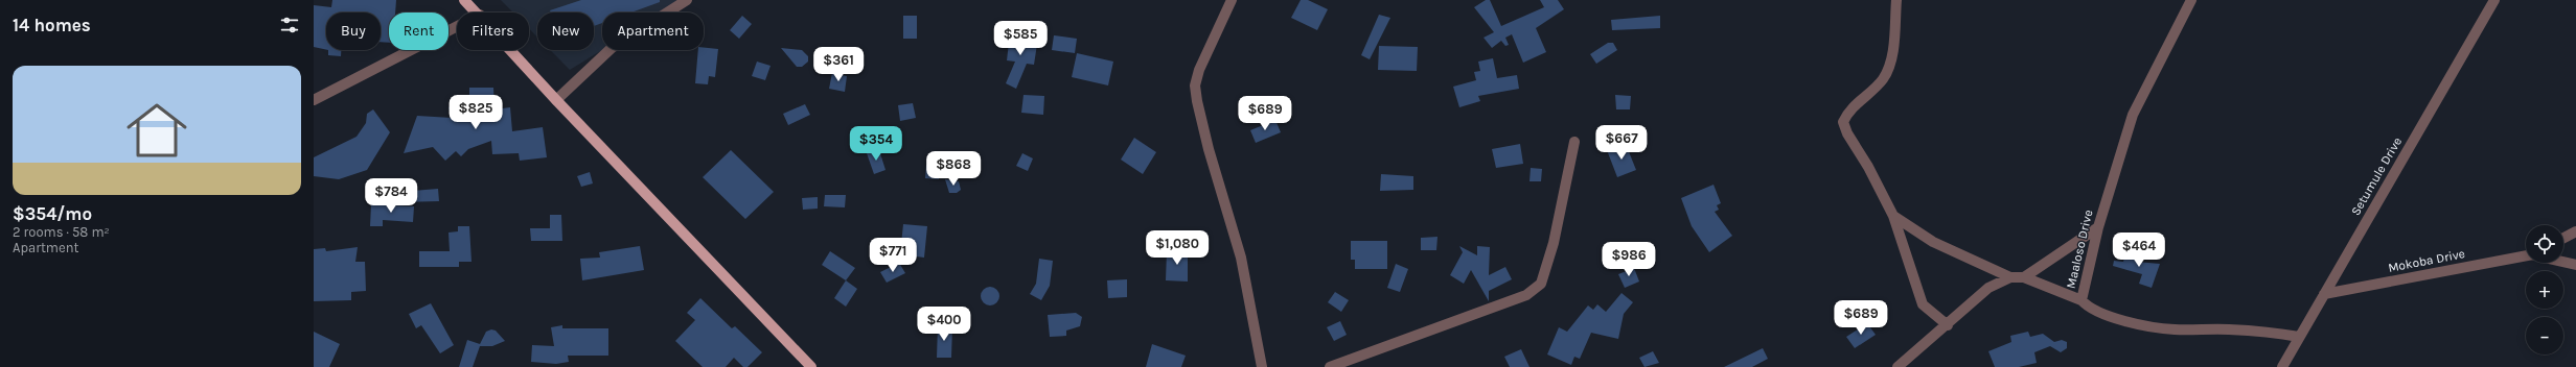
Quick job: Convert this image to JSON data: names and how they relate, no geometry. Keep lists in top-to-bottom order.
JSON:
{
  "streets": {
    "street": ["Setumule Drive", "Maaloso Drive", "Mokoba Drive"]
  },
  "crossings": [
    ["Setumule Drive", "Maaloso Drive"],
    ["Setumule Drive", "Mokoba Drive"]
  ],
  "page": {
    "heading": "14 homes",
    "chip": [
      "Buy",
      "Rent",
      "Filters",
      "New",
      "Apartment"
    ],
    "price": [
      "$585",
      "$361",
      "$825",
      "$689",
      "$667",
      "$354",
      "$868",
      "$784",
      "$1,080",
      "$464",
      "$771",
      "$986",
      "$689",
      "$400"
    ],
    "list": [
      {
        "name": "$354/mo",
        "note": "2 rooms · 58 m² · Apartment"
      }
    ],
    "map_buttons": ["+", "−"]
  }
}
